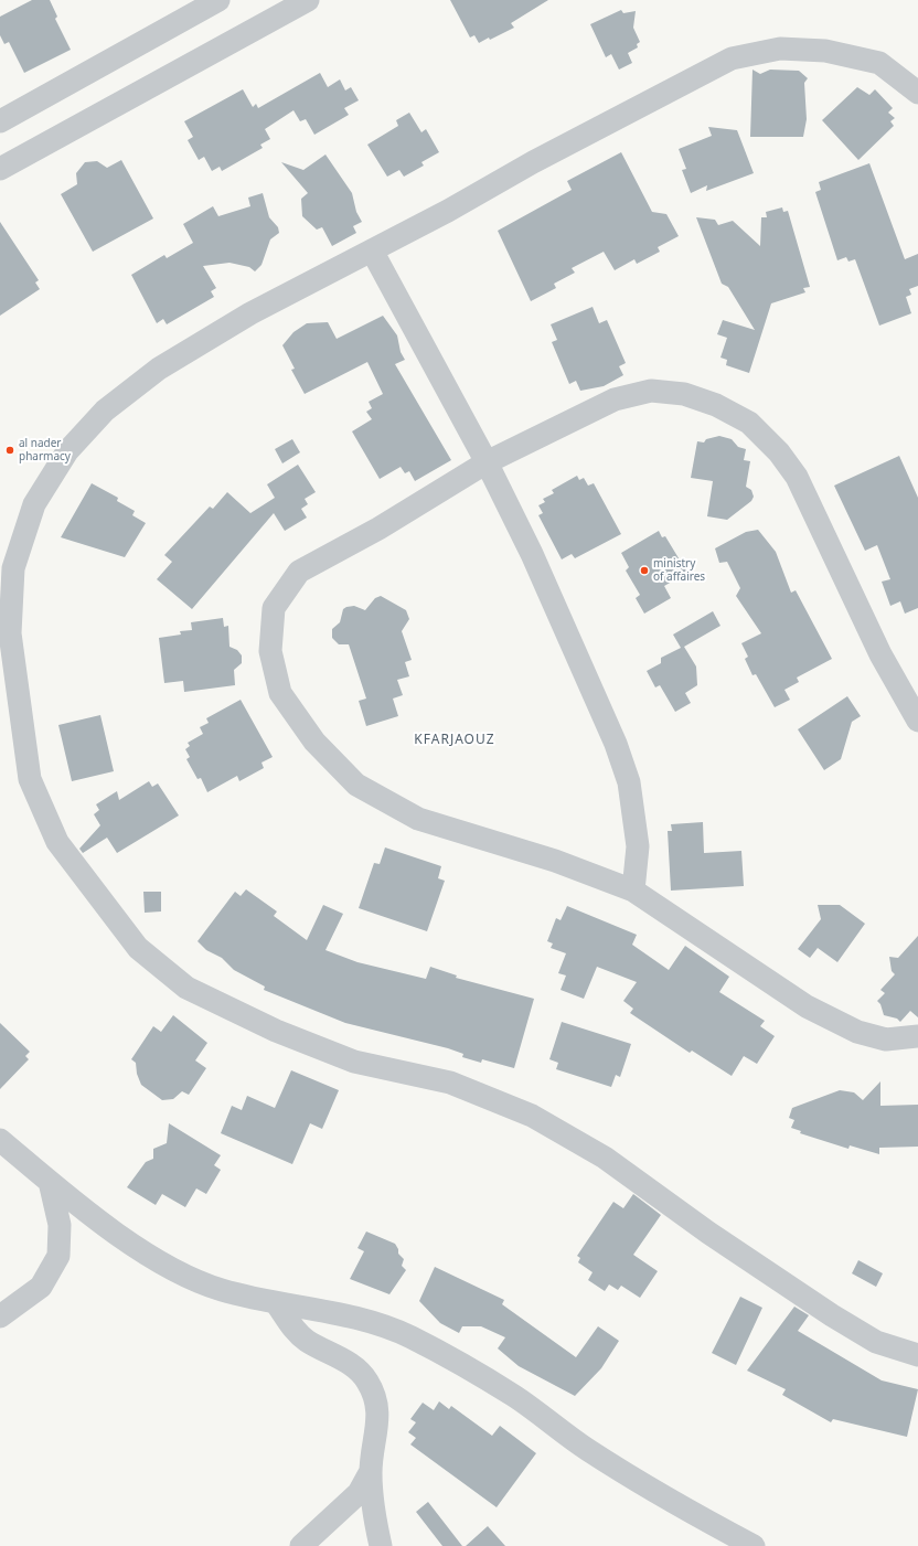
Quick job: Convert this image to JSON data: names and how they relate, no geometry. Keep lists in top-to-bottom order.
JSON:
{
  "districts": ["KFARJAOUZ"],
  "places": ["al nader pharmacy", "ministry of affaires"]
}
